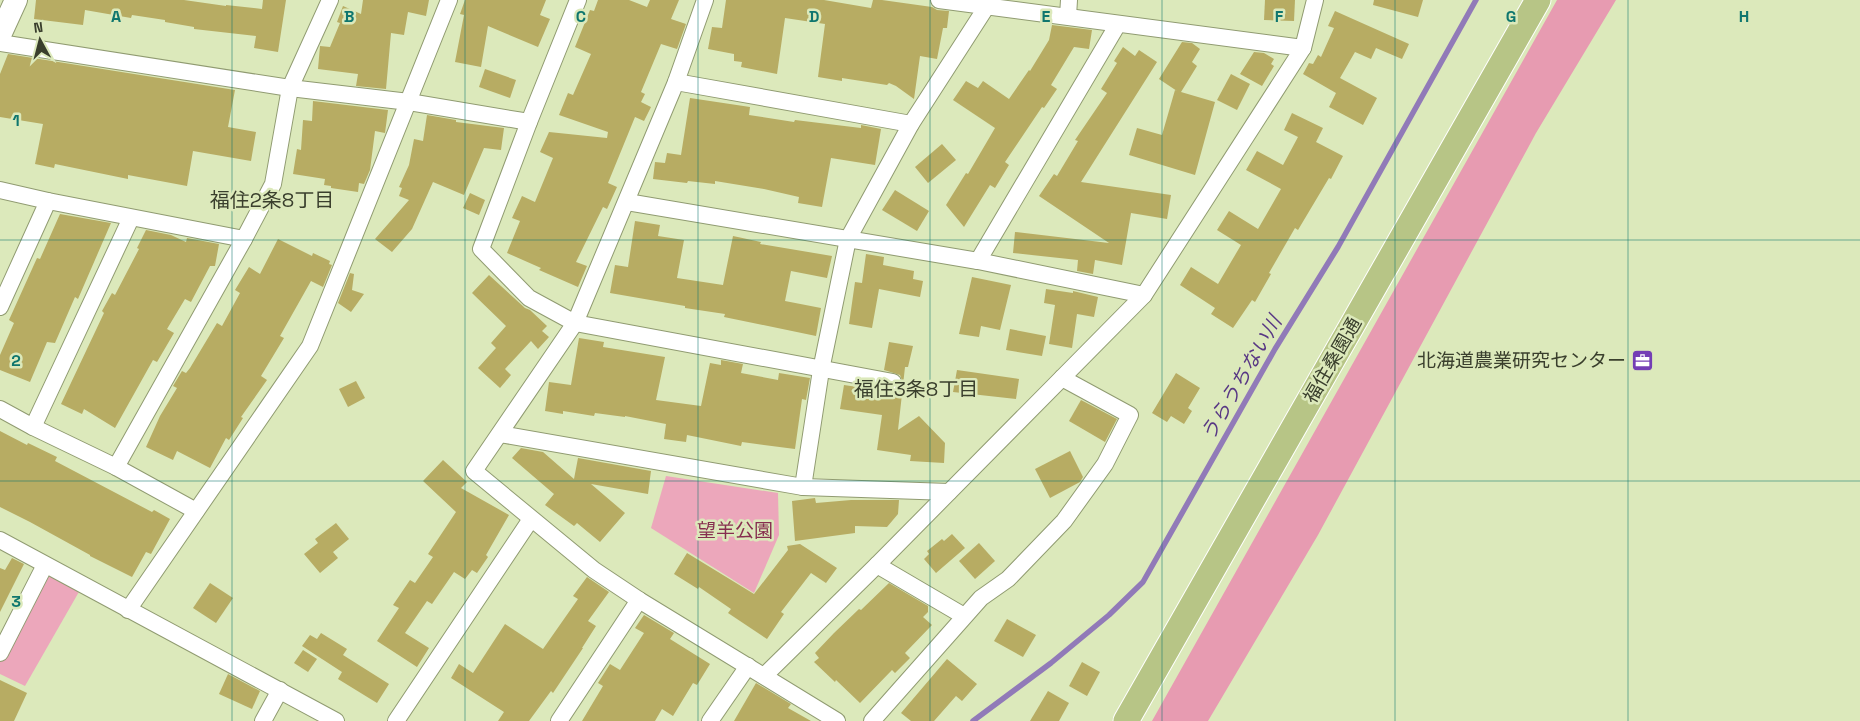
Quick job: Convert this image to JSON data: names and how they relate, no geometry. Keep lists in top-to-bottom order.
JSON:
{
  "streets": {
    "main road": ["福住桑園通"]
  },
  "districts": ["福住2条8丁目", "福住3条8丁目"],
  "water": ["うらうちない川"],
  "parks": ["望羊公園"],
  "places": {
    "office": ["北海道農業研究センター"]
  },
  "north": "top",
  "grid": {
    "columns": [
      "A",
      "B",
      "C",
      "D",
      "E",
      "F",
      "G",
      "H"
    ],
    "rows": ["1", "2", "3"]
  }
}
